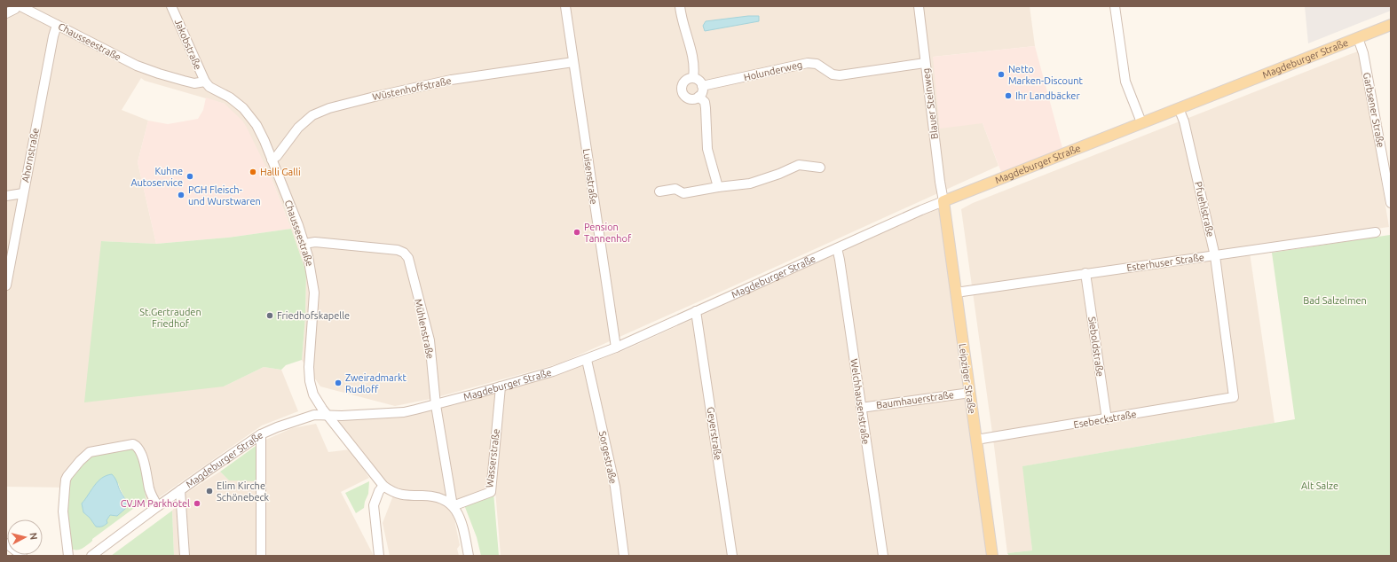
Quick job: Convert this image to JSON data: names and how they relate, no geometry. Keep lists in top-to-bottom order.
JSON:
{
  "streets": {
    "main road": ["Magdeburger Straße", "Leipziger Straße"],
    "street": [
      "Chausseestraße",
      "Jakobstraße",
      "Holunderweg",
      "Wüstenhoffstraße",
      "Blauer Steinweg",
      "Garbsener Straße",
      "Ahornstraße",
      "Luisenstraße",
      "Pfuehlstraße",
      "Esterhuser Straße",
      "Mühlenstraße",
      "Sieboldstraße",
      "Baumhauerstraße",
      "Welchhausenstraße",
      "Esebeckstraße",
      "Geyerstraße",
      "Sorgestraße",
      "Wasserstraße"
    ]
  },
  "crossings": [
    ["Chausseestraße", "Jakobstraße"],
    ["Chausseestraße", "Magdeburger Straße"],
    ["Chausseestraße", "Wüstenhoffstraße"],
    ["Chausseestraße", "Ahornstraße"],
    ["Chausseestraße", "Mühlenstraße"],
    ["Chausseestraße", "Wasserstraße"],
    ["Magdeburger Straße", "Blauer Steinweg"],
    ["Magdeburger Straße", "Garbsener Straße"],
    ["Magdeburger Straße", "Luisenstraße"],
    ["Magdeburger Straße", "Pfuehlstraße"],
    ["Magdeburger Straße", "Mühlenstraße"],
    ["Magdeburger Straße", "Leipziger Straße"],
    ["Magdeburger Straße", "Welchhausenstraße"],
    ["Magdeburger Straße", "Geyerstraße"],
    ["Magdeburger Straße", "Sorgestraße"],
    ["Magdeburger Straße", "Wasserstraße"],
    ["Holunderweg", "Blauer Steinweg"],
    ["Wüstenhoffstraße", "Luisenstraße"],
    ["Blauer Steinweg", "Leipziger Straße"],
    ["Pfuehlstraße", "Esterhuser Straße"],
    ["Pfuehlstraße", "Esebeckstraße"],
    ["Esterhuser Straße", "Sieboldstraße"],
    ["Esterhuser Straße", "Leipziger Straße"],
    ["Mühlenstraße", "Wasserstraße"],
    ["Sieboldstraße", "Esebeckstraße"],
    ["Leipziger Straße", "Baumhauerstraße"],
    ["Leipziger Straße", "Esebeckstraße"],
    ["Baumhauerstraße", "Welchhausenstraße"]
  ],
  "parks": ["Bad Salzelmen", "St.Gertrauden Friedhof", "Alt Salze"],
  "places": [
    "Netto Marken-Discount",
    "Ihr Landbäcker",
    "Halli Galli",
    "Kuhne Autoservice",
    "PGH Fleisch- und Wurstwaren",
    "Pension Tannenhof",
    "Friedhofskapelle",
    "Zweiradmarkt Rudloff",
    "Elim Kirche Schönebeck",
    "CVJM Parkhotel"
  ],
  "north": "right"
}
